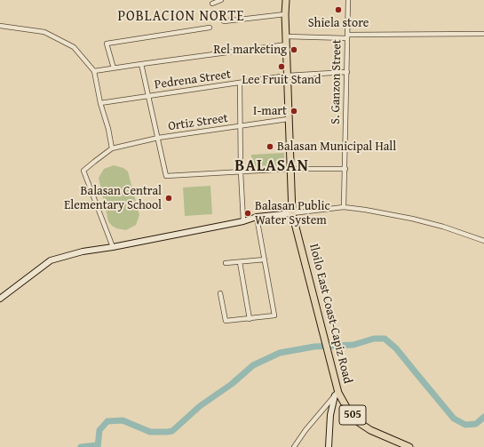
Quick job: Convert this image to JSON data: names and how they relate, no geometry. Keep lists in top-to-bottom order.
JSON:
{
  "streets": {
    "main road": ["Iloilo East Coast-Capiz Road", "505"],
    "street": ["Pedrena Street", "S. Ganzon Street", "Ortiz Street"]
  },
  "crossings": [
    ["Pedrena Street", "S. Ganzon Street"],
    ["Pedrena Street", "Iloilo East Coast-Capiz Road"],
    ["Ortiz Street", "Iloilo East Coast-Capiz Road"]
  ],
  "districts": ["POBLACION NORTE", "BALASAN"],
  "places": [
    "Shiela store",
    "Rel marketing",
    "Lee Fruit Stand",
    "I-mart",
    "Balasan Municipal Hall",
    "Balasan Central Elementary School",
    "Balasan Public Water System"
  ]
}
